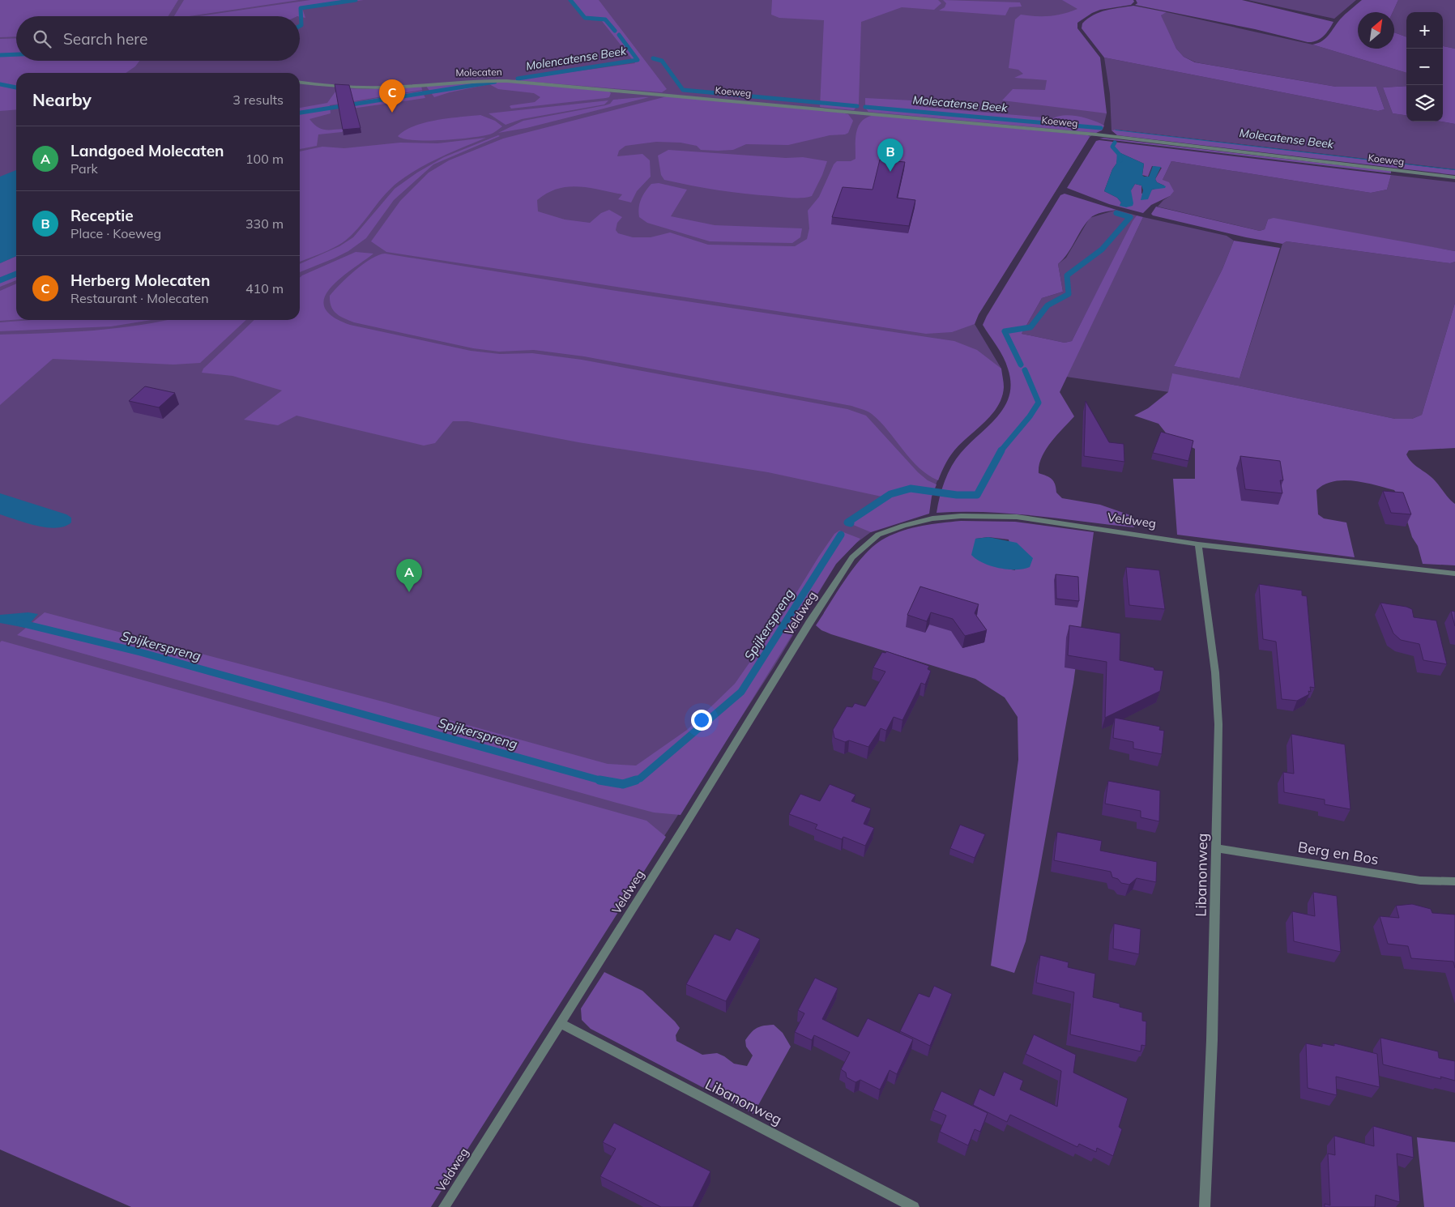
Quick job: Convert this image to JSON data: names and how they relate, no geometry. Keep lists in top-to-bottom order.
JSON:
{
  "streets": {
    "street": [
      "Molecaten",
      "Koeweg",
      "Veldweg",
      "Berg en Bos",
      "Libanonweg"
    ]
  },
  "crossings": [
    ["Molecaten", "Koeweg"],
    ["Veldweg", "Libanonweg"],
    ["Berg en Bos", "Libanonweg"]
  ],
  "water": ["Molencatense Beek", "Molecatense Beek", "Spijkerspreng"],
  "north": "top right",
  "page": {
    "map_buttons": ["+", "−"],
    "search": "Search here",
    "heading": ["Nearby", "3 results"],
    "pins": ["C", "B", "A"],
    "list": [
      {
        "mark": "A",
        "name": "Landgoed Molecaten",
        "note": "Park",
        "value": "100 m"
      },
      {
        "mark": "B",
        "name": "Receptie",
        "note": "Place · Koeweg",
        "value": "330 m"
      },
      {
        "mark": "C",
        "name": "Herberg Molecaten",
        "note": "Restaurant · Molecaten",
        "value": "410 m"
      }
    ]
  }
}
